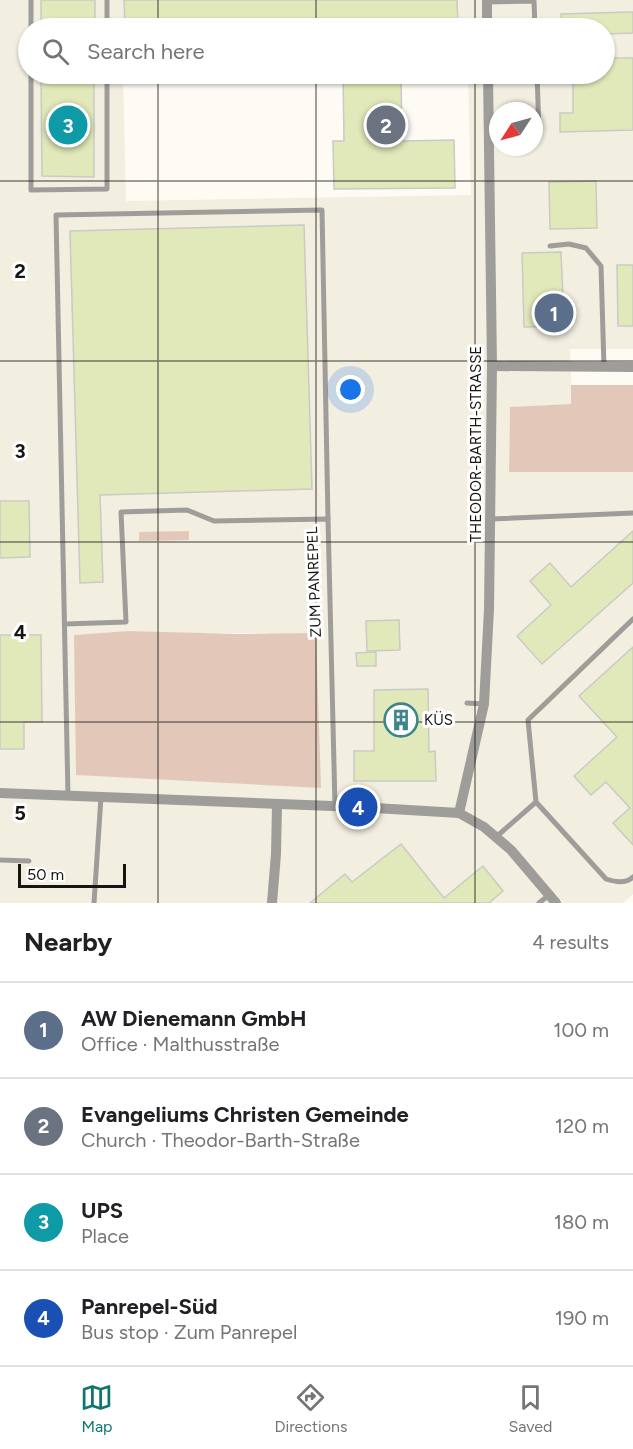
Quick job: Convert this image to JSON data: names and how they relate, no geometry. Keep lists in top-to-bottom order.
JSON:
{
  "streets": {
    "street": ["THEODOR-BARTH-STRASSE"],
    "lane": ["ZUM PANREPEL"]
  },
  "places": {
    "building": ["KÜS"]
  },
  "scale_bar": "50 m",
  "north": "bottom left",
  "page": {
    "search": "Search here",
    "pins": [
      "2",
      "3",
      "1",
      "4"
    ],
    "scale": "50 m",
    "heading": ["Nearby", "4 results"],
    "list": [
      {
        "mark": "1",
        "name": "AW Dienemann GmbH",
        "note": "Office · Malthusstraße",
        "value": "100 m"
      },
      {
        "mark": "2",
        "name": "Evangeliums Christen Gemeinde",
        "note": "Church · Theodor-Barth-Straße",
        "value": "120 m"
      },
      {
        "mark": "3",
        "name": "UPS",
        "note": "Place",
        "value": "180 m"
      },
      {
        "mark": "4",
        "name": "Panrepel-Süd",
        "note": "Bus stop · Zum Panrepel",
        "value": "190 m"
      }
    ],
    "nav": ["Map", "Directions", "Saved"]
  },
  "grid": {
    "rows": [
      "2",
      "3",
      "4",
      "5"
    ]
  }
}
